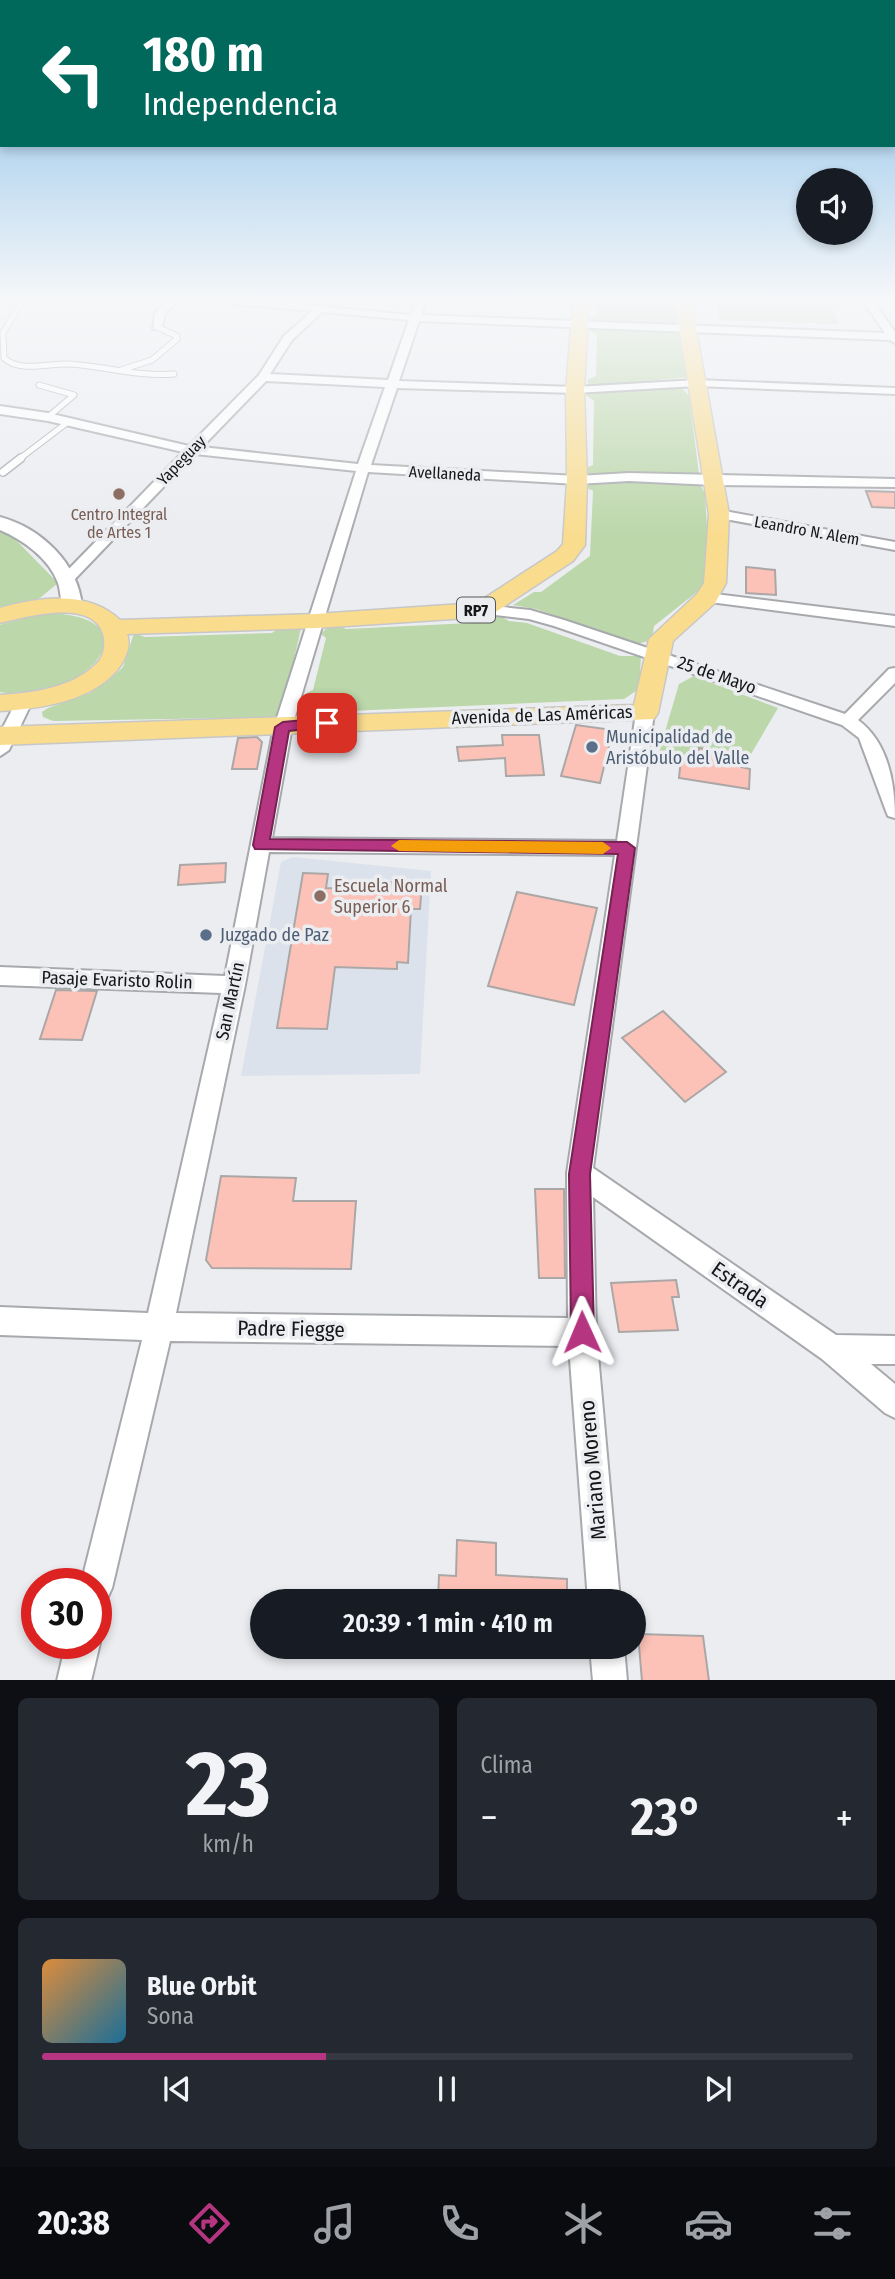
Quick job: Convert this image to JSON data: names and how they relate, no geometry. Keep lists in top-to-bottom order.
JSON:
{
  "streets": {
    "main road": ["RP7", "Avenida de Las Américas"],
    "street": [
      "Yapeguay",
      "Avellaneda",
      "Leandro N. Alem",
      "25 de Mayo",
      "Pasaje Evaristo Rolin",
      "San Martín",
      "Estrada",
      "Padre Fiegge",
      "Mariano Moreno"
    ]
  },
  "crossings": [
    ["Yapeguay", "Avellaneda"],
    ["Avellaneda", "RP7"],
    ["Avellaneda", "San Martín"],
    ["RP7", "25 de Mayo"],
    ["RP7", "San Martín"],
    ["25 de Mayo", "Avenida de Las Américas"],
    ["Avenida de Las Américas", "San Martín"],
    ["Avenida de Las Américas", "Mariano Moreno"],
    ["Pasaje Evaristo Rolin", "San Martín"],
    ["San Martín", "Padre Fiegge"],
    ["Estrada", "Mariano Moreno"],
    ["Padre Fiegge", "Mariano Moreno"]
  ],
  "places": [
    "Centro Integral de Artes 1",
    "Municipalidad de Aristóbulo del Valle",
    "Escuela Normal Superior 6",
    "Juzgado de Paz"
  ],
  "page": {
    "turn": ["180 m", "Independencia"],
    "limit": "30",
    "trip": "20:39 · 1 min · 410 m",
    "tile": [
      ["23", "km/h"],
      "Clima"
    ],
    "heat": ["−", "23°", "+"],
    "song": ["Blue Orbit", "Sona"],
    "tabs": "20:38"
  }
}
